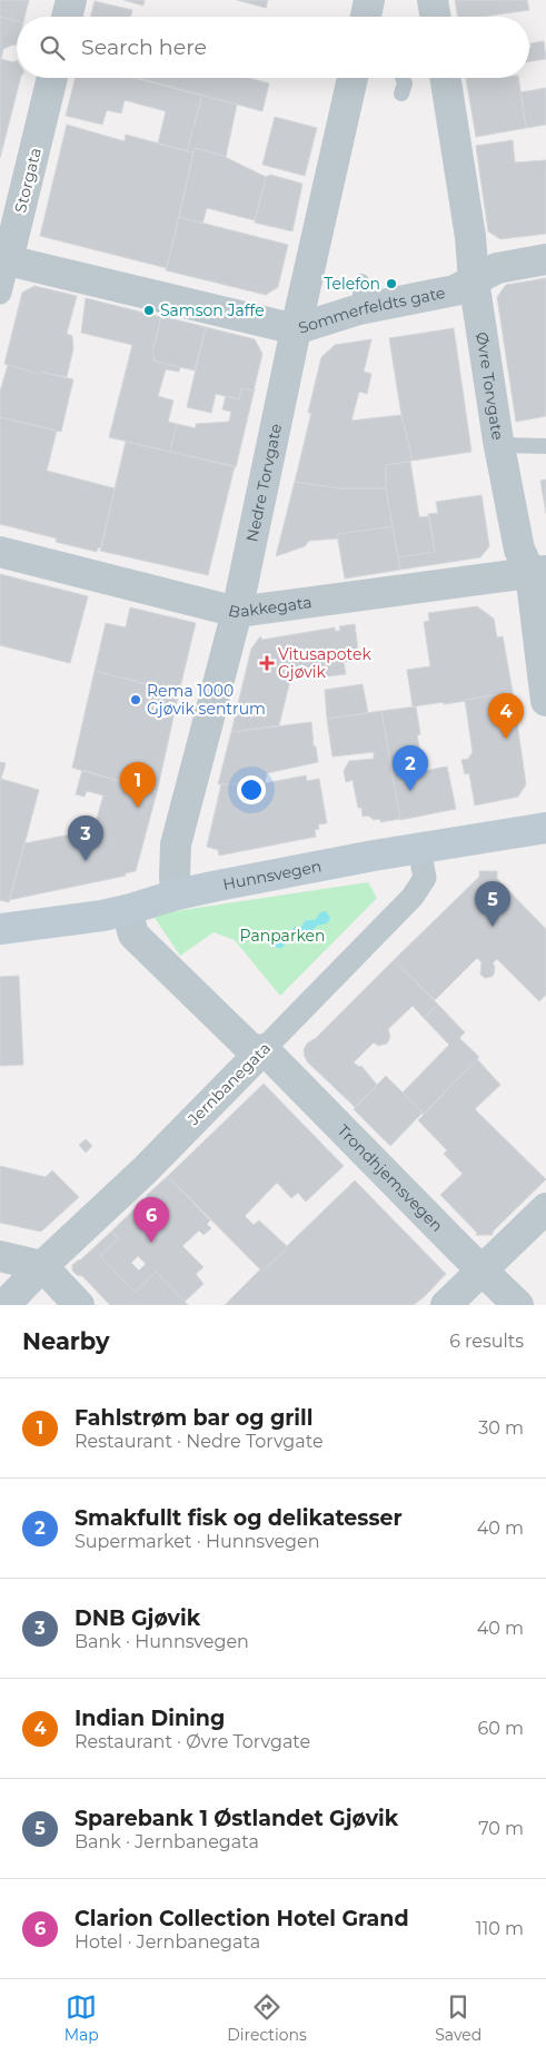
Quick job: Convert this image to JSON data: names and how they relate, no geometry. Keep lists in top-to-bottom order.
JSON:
{
  "streets": {
    "main road": ["Hunnsvegen"],
    "street": [
      "Storgata",
      "Sommerfeldts gate",
      "Øvre Torvgate",
      "Nedre Torvgate",
      "Bakkegata",
      "Jernbanegata",
      "Trondhjemsvegen"
    ]
  },
  "crossings": [
    ["Storgata", "Sommerfeldts gate"],
    ["Sommerfeldts gate", "Øvre Torvgate"],
    ["Sommerfeldts gate", "Nedre Torvgate"],
    ["Øvre Torvgate", "Bakkegata"],
    ["Nedre Torvgate", "Bakkegata"],
    ["Nedre Torvgate", "Hunnsvegen"],
    ["Hunnsvegen", "Jernbanegata"],
    ["Hunnsvegen", "Trondhjemsvegen"],
    ["Jernbanegata", "Trondhjemsvegen"]
  ],
  "parks": ["Panparken"],
  "places": {
    "other": ["Telefon", "Samson Jaffe", "Rema 1000 Gjøvik sentrum"],
    "health": ["Vitusapotek Gjøvik"]
  },
  "page": {
    "search": "Search here",
    "pins": [
      "4",
      "2",
      "1",
      "3",
      "5",
      "6"
    ],
    "heading": ["Nearby", "6 results"],
    "list": [
      {
        "mark": "1",
        "name": "Fahlstrøm bar og grill",
        "note": "Restaurant · Nedre Torvgate",
        "value": "30 m"
      },
      {
        "mark": "2",
        "name": "Smakfullt fisk og delikatesser",
        "note": "Supermarket · Hunnsvegen",
        "value": "40 m"
      },
      {
        "mark": "3",
        "name": "DNB Gjøvik",
        "note": "Bank · Hunnsvegen",
        "value": "40 m"
      },
      {
        "mark": "4",
        "name": "Indian Dining",
        "note": "Restaurant · Øvre Torvgate",
        "value": "60 m"
      },
      {
        "mark": "5",
        "name": "Sparebank 1 Østlandet Gjøvik",
        "note": "Bank · Jernbanegata",
        "value": "70 m"
      },
      {
        "mark": "6",
        "name": "Clarion Collection Hotel Grand",
        "note": "Hotel · Jernbanegata",
        "value": "110 m"
      }
    ],
    "nav": ["Map", "Directions", "Saved"]
  }
}
